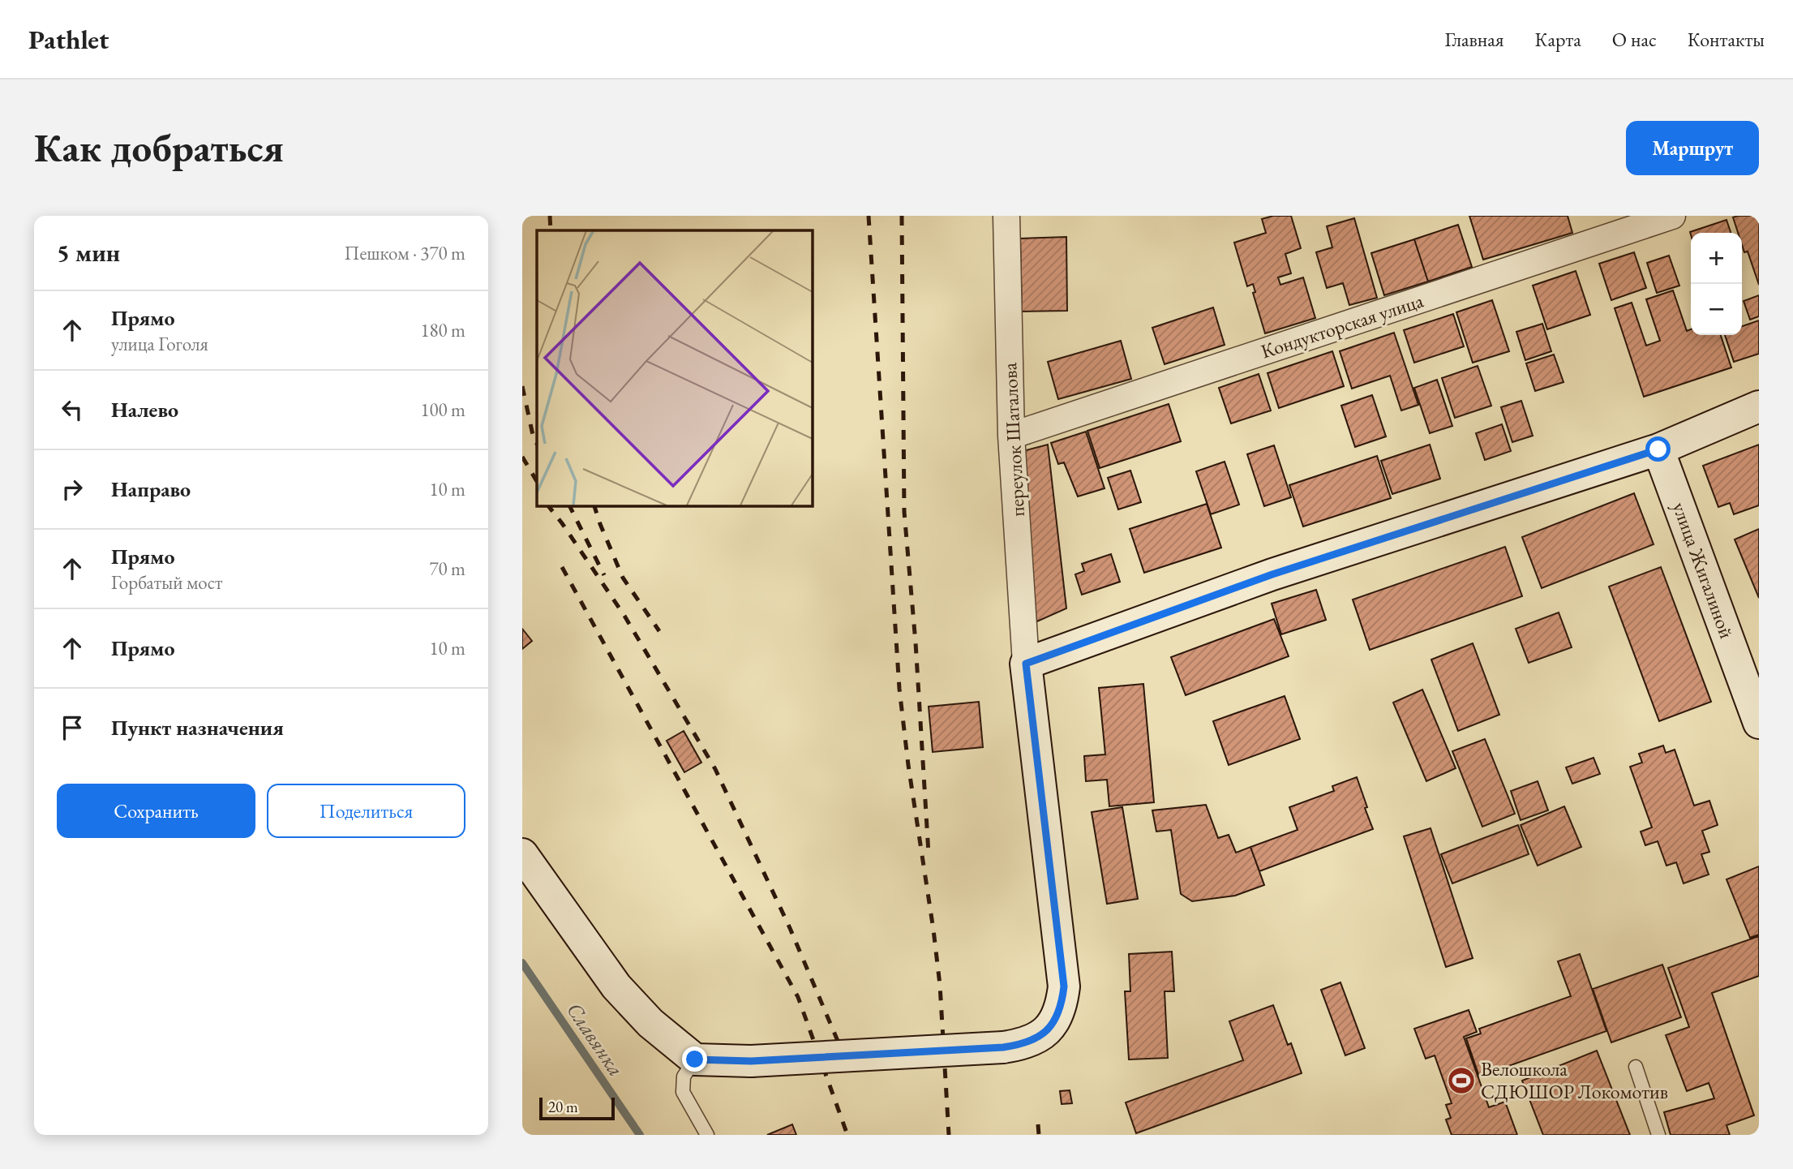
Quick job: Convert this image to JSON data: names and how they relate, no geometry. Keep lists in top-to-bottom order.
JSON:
{
  "streets": {
    "main road": ["улица Жигалиной"],
    "street": ["Кондукторская улица", "переулок Шаталова"]
  },
  "crossings": [
    ["Кондукторская улица", "переулок Шаталова"]
  ],
  "water": ["Славянка"],
  "places": {
    "sports": ["Велошкола СДЮШОР Локомотив"]
  },
  "scale_bar": "20 m",
  "page": {
    "header": "Pathlet",
    "nav": [
      "Главная",
      "Карта",
      "О нас",
      "Контакты"
    ],
    "buttons": [
      "Маршрут",
      ["Сохранить", "Поделиться"]
    ],
    "title": "Как добраться",
    "heading": ["5 мин", "Пешком · 370 m"],
    "map_buttons": ["+", "−"],
    "list": [
      ["Прямо", "улица Гоголя", "180 m"],
      ["Налево", "100 m"],
      ["Направо", "10 m"],
      ["Прямо", "Горбатый мост", "70 m"],
      ["Прямо", "10 m"],
      "Пункт назначения"
    ],
    "scale": "20 m"
  }
}
